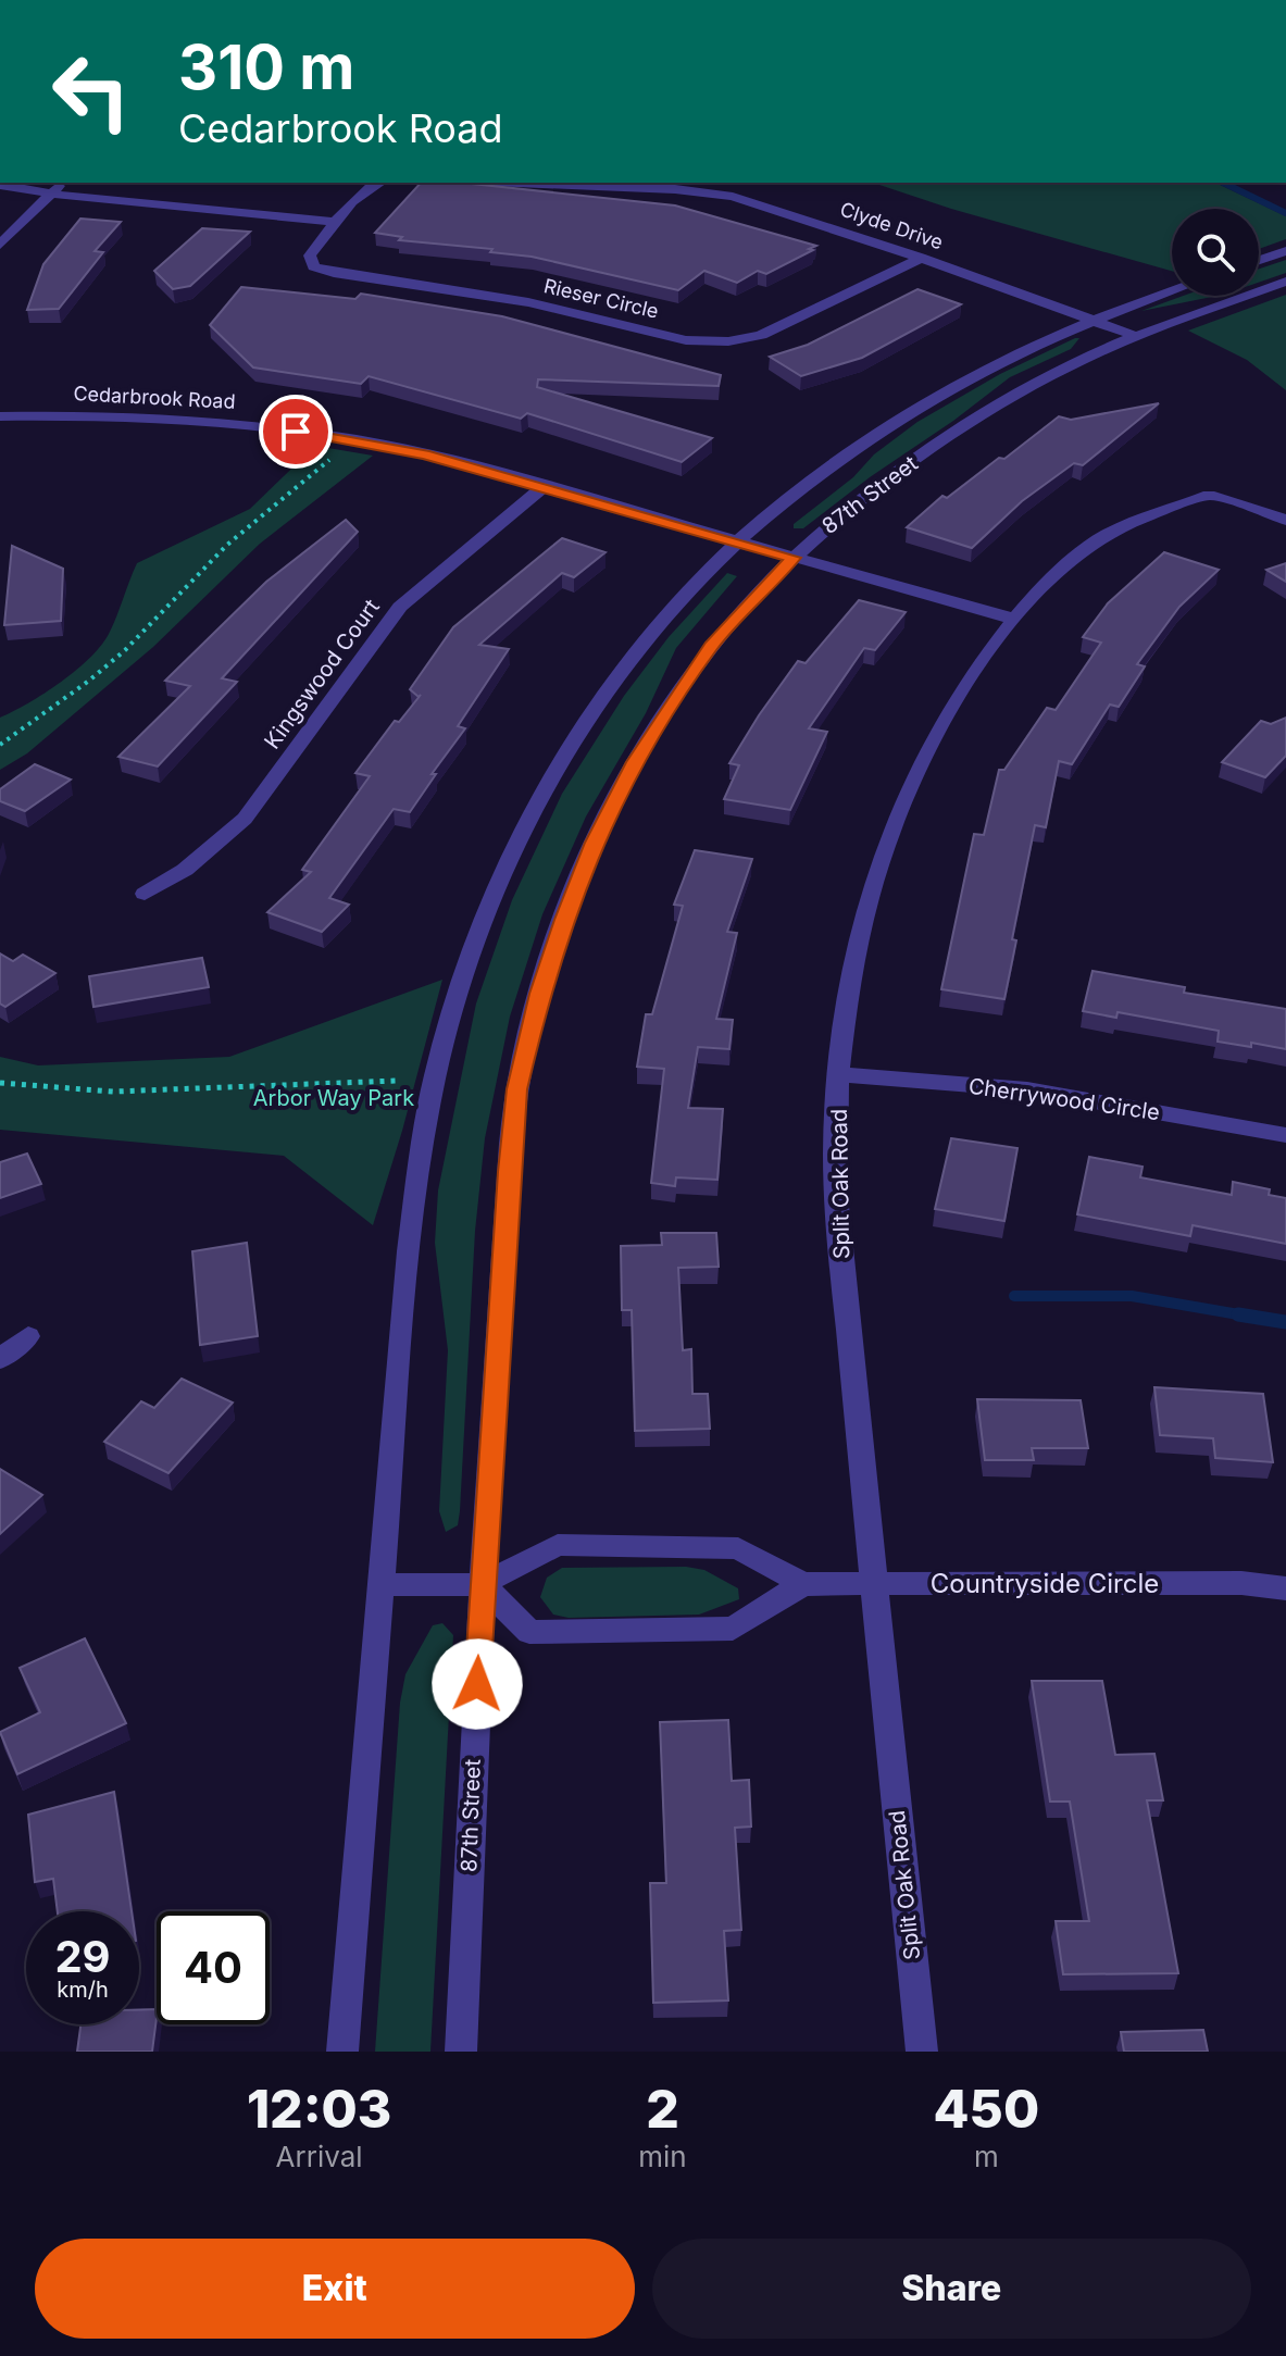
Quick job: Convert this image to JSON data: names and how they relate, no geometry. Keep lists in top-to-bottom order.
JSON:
{
  "streets": {
    "street": [
      "Clyde Drive",
      "Rieser Circle",
      "Cedarbrook Road",
      "87th Street",
      "Kingswood Court",
      "Cherrywood Circle",
      "Split Oak Road",
      "Countryside Circle"
    ]
  },
  "crossings": [
    ["Clyde Drive", "Rieser Circle"],
    ["Clyde Drive", "87th Street"],
    ["Cedarbrook Road", "87th Street"],
    ["Cedarbrook Road", "Kingswood Court"],
    ["Cedarbrook Road", "Split Oak Road"],
    ["87th Street", "Countryside Circle"],
    ["Cherrywood Circle", "Split Oak Road"],
    ["Split Oak Road", "Countryside Circle"]
  ],
  "parks": ["Arbor Way Park"],
  "page": {
    "turn": ["310 m", "Cedarbrook Road"],
    "speed": "29 km/h",
    "limit": "40",
    "eta": [
      "12:03",
      "Arrival",
      "2",
      "min",
      "450",
      "m"
    ],
    "buttons": ["Exit", "Share"]
  }
}
